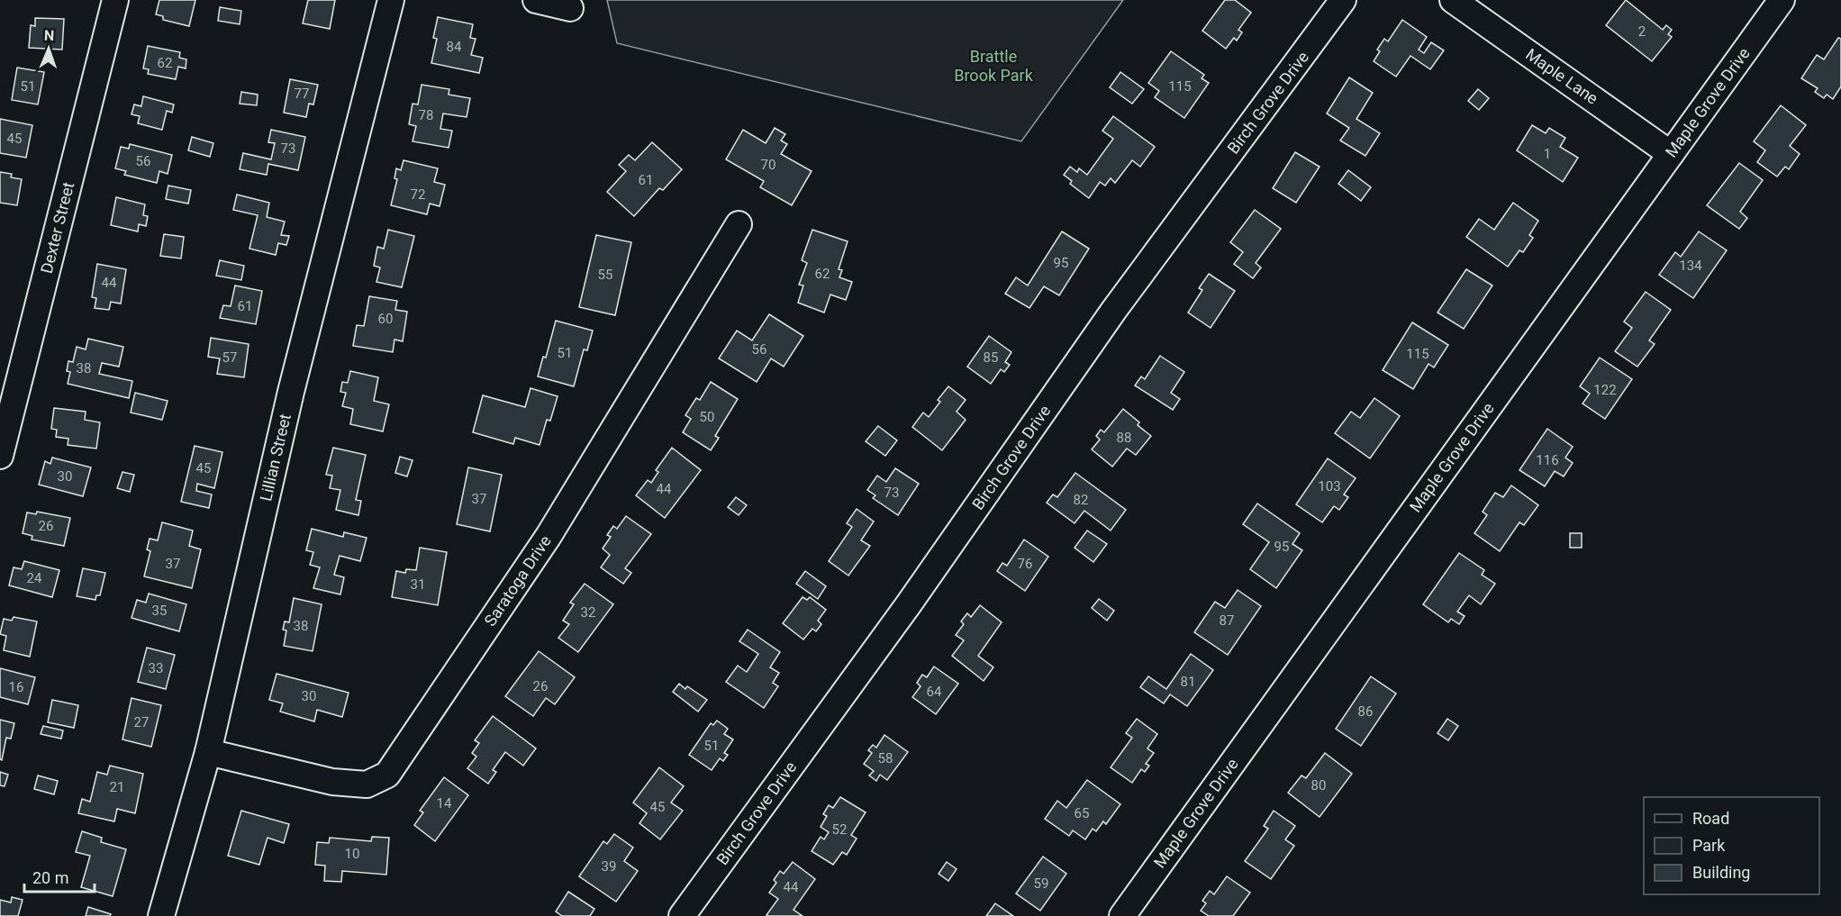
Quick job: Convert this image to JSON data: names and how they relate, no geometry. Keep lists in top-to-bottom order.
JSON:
{
  "streets": {
    "street": [
      "Maple Lane",
      "Birch Grove Drive",
      "Maple Grove Drive",
      "Dexter Street",
      "Lillian Street",
      "Saratoga Drive"
    ]
  },
  "crossings": [
    ["Maple Lane", "Maple Grove Drive"],
    ["Lillian Street", "Saratoga Drive"]
  ],
  "parks": ["Brattle Brook Park"],
  "house_numbers": [
    "2",
    "84",
    "62",
    "51",
    "115",
    "77",
    "78",
    "45",
    "73",
    "1",
    "56",
    "70",
    "61",
    "72",
    "95",
    "134",
    "62",
    "55",
    "44",
    "61",
    "60",
    "56",
    "51",
    "115",
    "57",
    "85",
    "38",
    "122",
    "50",
    "88",
    "116",
    "45",
    "30",
    "103",
    "44",
    "73",
    "37",
    "82",
    "26",
    "95",
    "37",
    "76",
    "24",
    "31",
    "35",
    "32",
    "87",
    "38",
    "33",
    "81",
    "26",
    "16",
    "64",
    "30",
    "86",
    "27",
    "51",
    "58",
    "80",
    "21",
    "14",
    "45",
    "65",
    "52",
    "10",
    "39",
    "59",
    "44"
  ],
  "legend": ["Road", "Park", "Building"],
  "scale_bar": "20 m",
  "north": "top"
}
